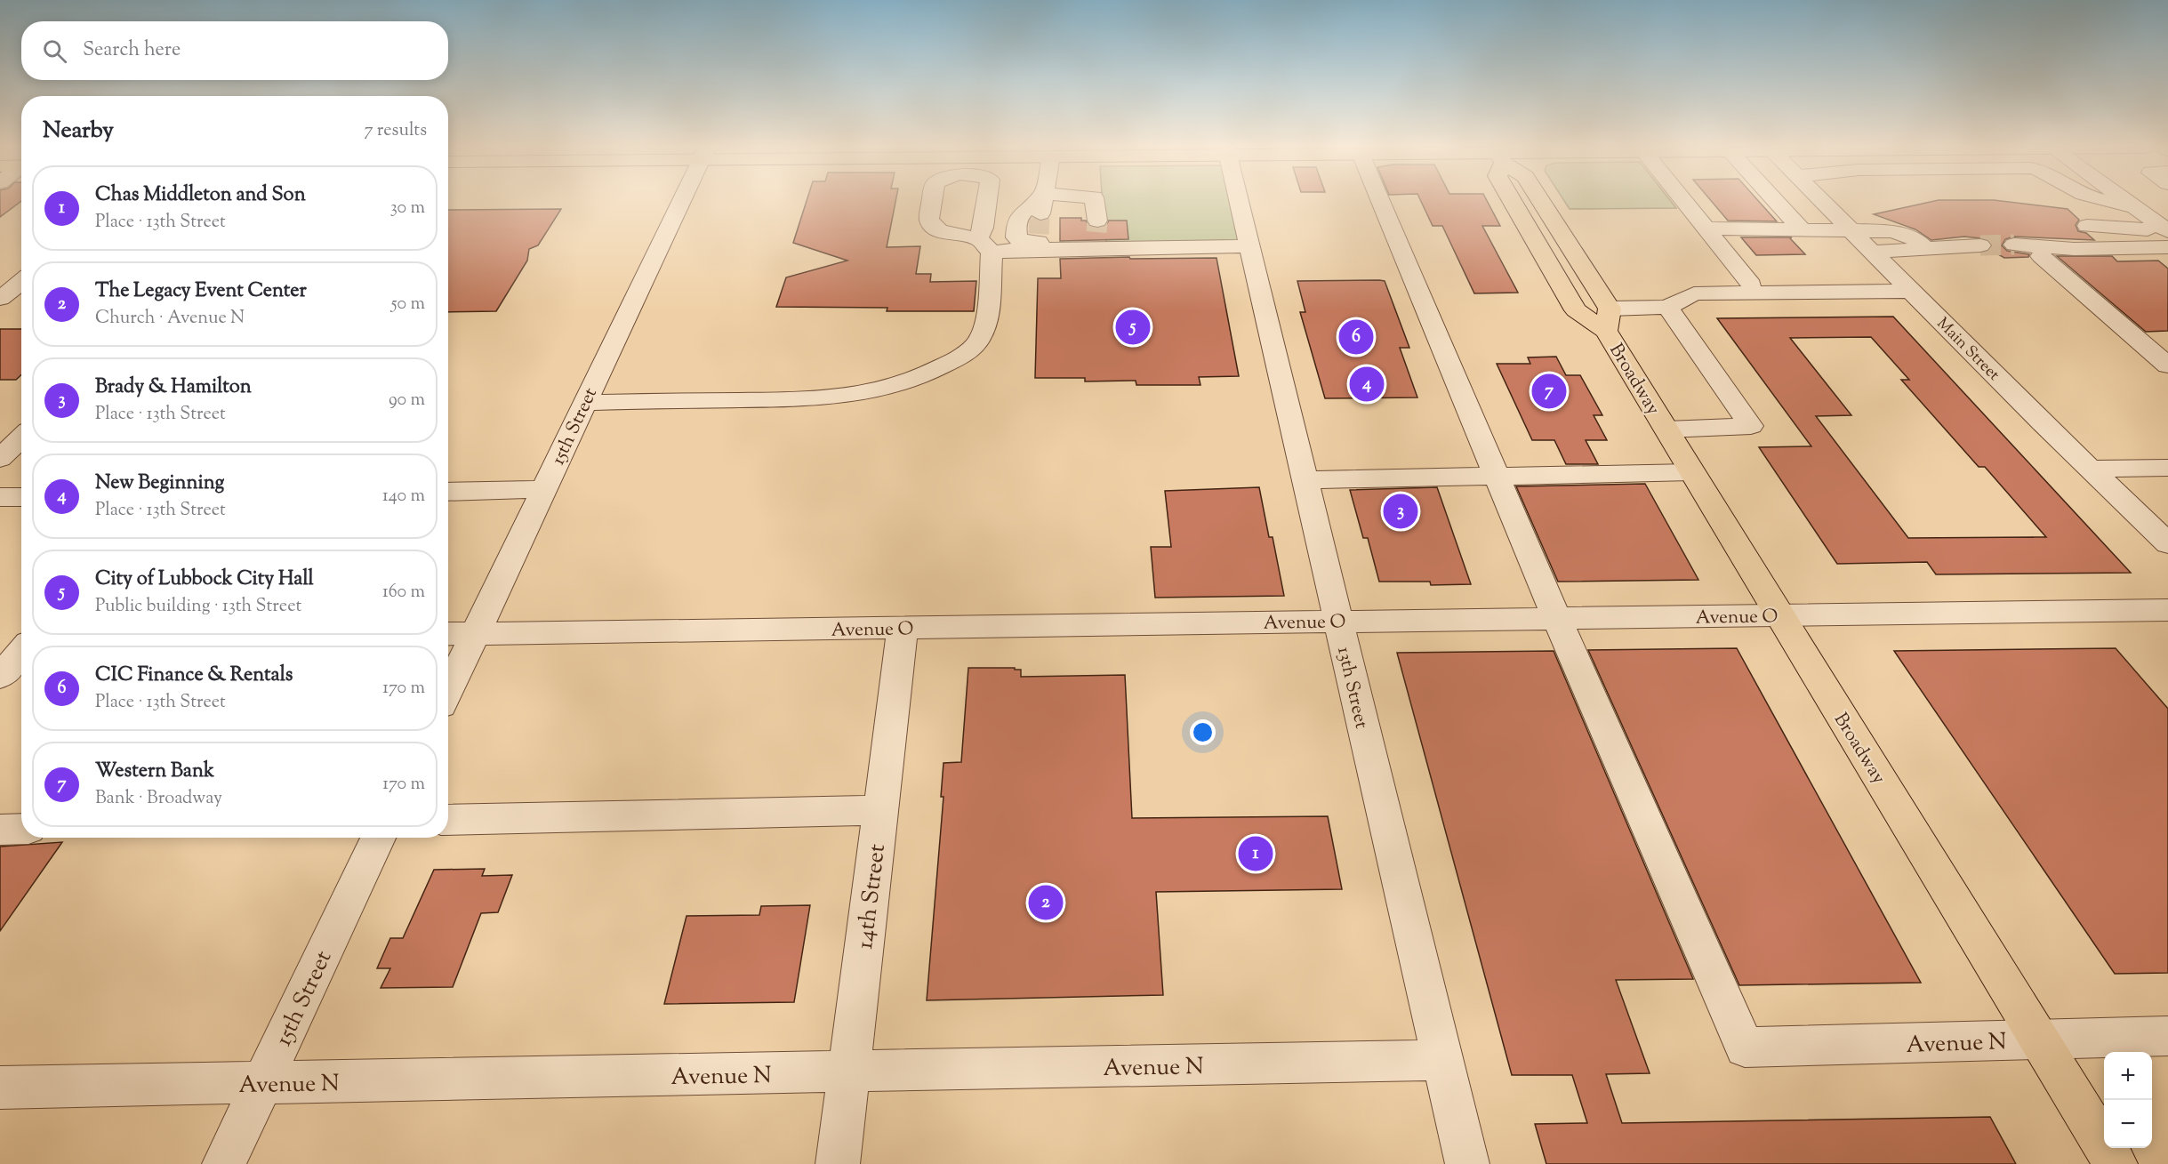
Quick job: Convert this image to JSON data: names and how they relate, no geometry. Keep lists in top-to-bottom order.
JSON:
{
  "streets": {
    "main road": ["Broadway"],
    "street": [
      "Main Street",
      "15th Street",
      "Avenue O",
      "13th Street",
      "14th Street",
      "Avenue N"
    ]
  },
  "crossings": [
    ["Broadway", "Avenue O"],
    ["Broadway", "Avenue N"],
    ["15th Street", "Avenue O"],
    ["15th Street", "Avenue N"],
    ["Avenue O", "13th Street"],
    ["Avenue O", "14th Street"],
    ["Avenue O", "Avenue N"],
    ["13th Street", "Avenue N"],
    ["14th Street", "Avenue N"]
  ],
  "page": {
    "search": "Search here",
    "heading": ["Nearby", "7 results"],
    "list": [
      {
        "mark": "1",
        "name": "Chas Middleton and Son",
        "note": "Place · 13th Street",
        "value": "30 m"
      },
      {
        "mark": "2",
        "name": "The Legacy Event Center",
        "note": "Church · Avenue N",
        "value": "50 m"
      },
      {
        "mark": "3",
        "name": "Brady & Hamilton",
        "note": "Place · 13th Street",
        "value": "90 m"
      },
      {
        "mark": "4",
        "name": "New Beginning",
        "note": "Place · 13th Street",
        "value": "140 m"
      },
      {
        "mark": "5",
        "name": "City of Lubbock City Hall",
        "note": "Public building · 13th Street",
        "value": "160 m"
      },
      {
        "mark": "6",
        "name": "CIC Finance & Rentals",
        "note": "Place · 13th Street",
        "value": "170 m"
      },
      {
        "mark": "7",
        "name": "Western Bank",
        "note": "Bank · Broadway",
        "value": "170 m"
      }
    ],
    "pins": [
      "5",
      "6",
      "4",
      "7",
      "3",
      "1",
      "2"
    ],
    "map_buttons": ["+", "−"]
  }
}
